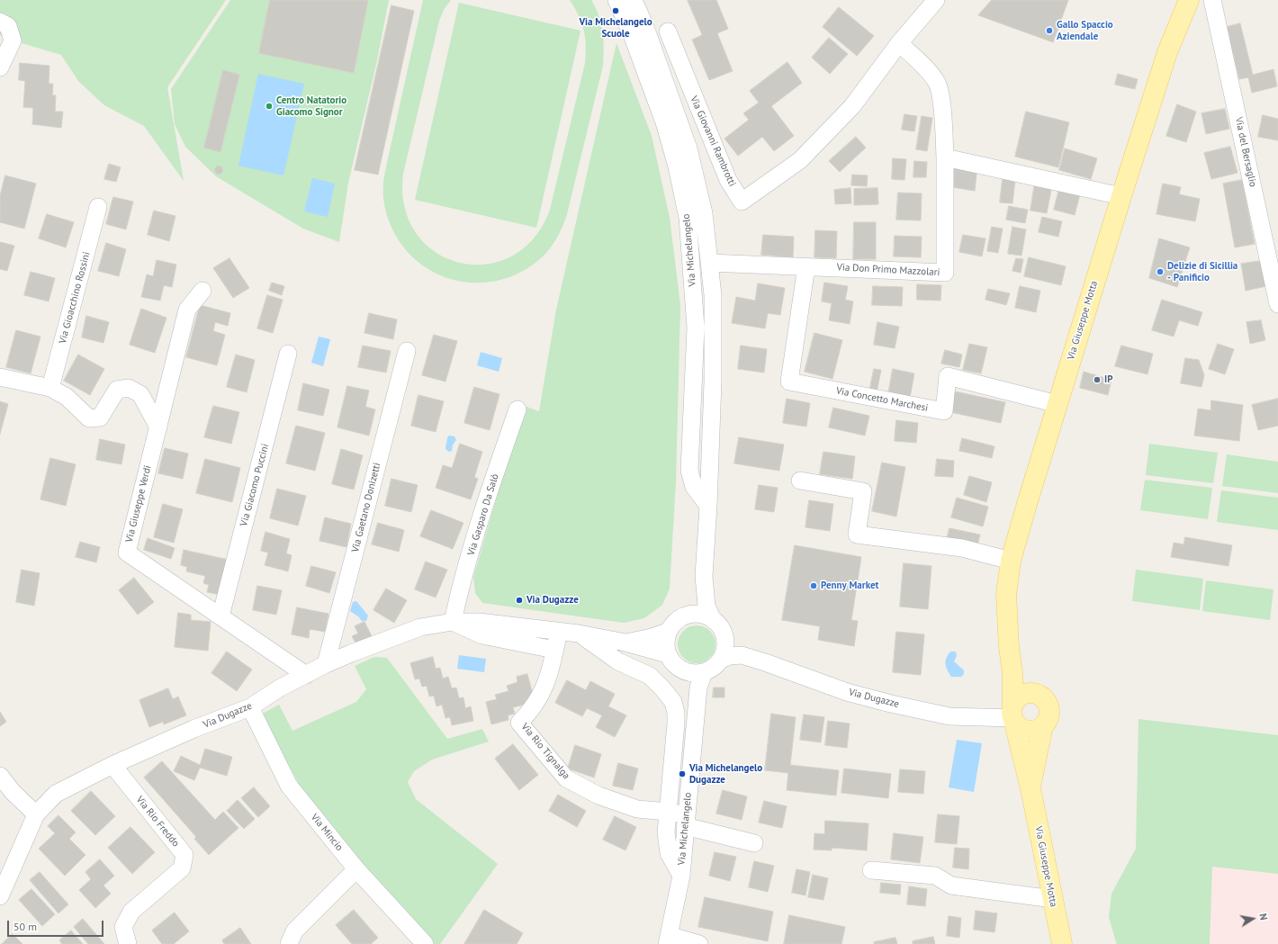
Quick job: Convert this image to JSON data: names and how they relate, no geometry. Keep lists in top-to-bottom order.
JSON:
{
  "streets": {
    "main road": ["Via Giuseppe Motta"],
    "street": [
      "Via Giovanni Rambrotti",
      "Via del Bersaglio",
      "Via Michelangelo",
      "Via Don Primo Mazzolari",
      "Via Gioacchino Rossini",
      "Via Concetto Marchesi",
      "Via Giacomo Puccini",
      "Via Giuseppe Verdi",
      "Via Gaetano Donizetti",
      "Via Gasparo Da Salò",
      "Via Dugazze",
      "Via Rio Tignalga",
      "Via Rio Freddo",
      "Via Mincio"
    ]
  },
  "crossings": [
    ["Via Michelangelo", "Via Don Primo Mazzolari"],
    ["Via Michelangelo", "Via Dugazze"],
    ["Via Michelangelo", "Via Rio Tignalga"],
    ["Via Don Primo Mazzolari", "Via Concetto Marchesi"],
    ["Via Giuseppe Motta", "Via Concetto Marchesi"],
    ["Via Giuseppe Motta", "Via Dugazze"],
    ["Via Giacomo Puccini", "Via Giuseppe Verdi"],
    ["Via Giuseppe Verdi", "Via Dugazze"],
    ["Via Gaetano Donizetti", "Via Dugazze"],
    ["Via Gasparo Da Salò", "Via Dugazze"],
    ["Via Dugazze", "Via Rio Tignalga"],
    ["Via Dugazze", "Via Rio Freddo"],
    ["Via Dugazze", "Via Mincio"]
  ],
  "places": [
    "Via Michelangelo Scuole",
    "Gallo Spaccio Aziendale",
    "Centro Natatorio Giacomo Signor",
    "Delizie di Sicillia - Panificio",
    "IP",
    "Penny Market",
    "Via Dugazze",
    "Via Michelangelo Dugazze"
  ],
  "scale_bar": "50 m",
  "north": "right"
}
